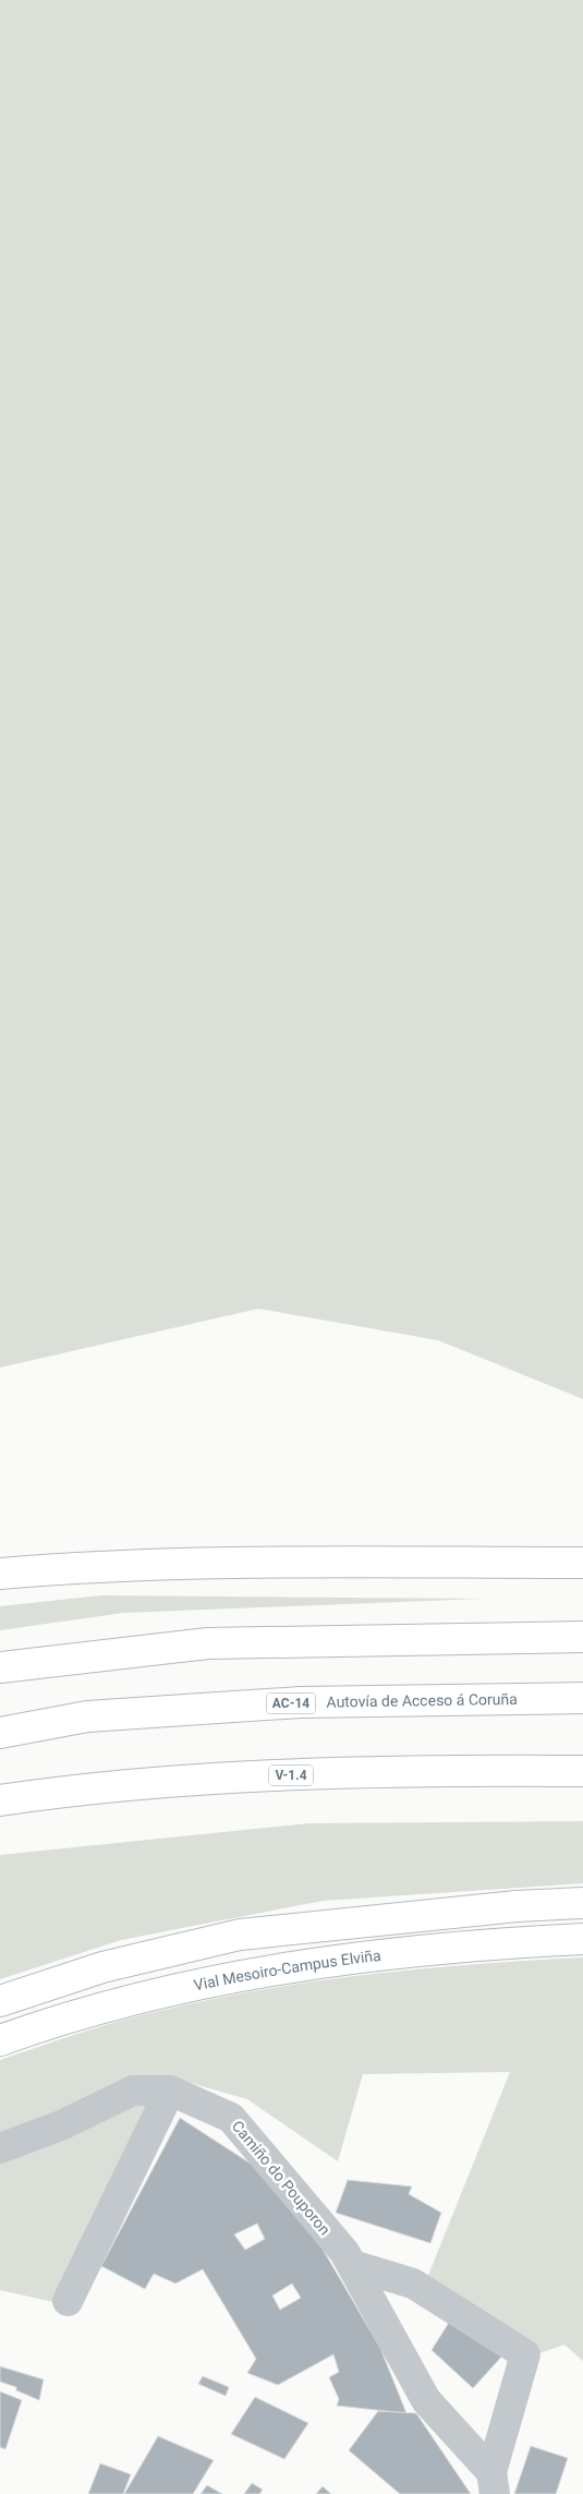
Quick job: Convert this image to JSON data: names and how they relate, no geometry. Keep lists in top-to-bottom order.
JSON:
{
  "streets": {
    "main road": [
      "Autovía de Acceso á Coruña",
      "AC-14",
      "V-1.4",
      "Vial Mesoiro-Campus Elviña"
    ],
    "street": ["Camiño do Pouporon"]
  }
}
